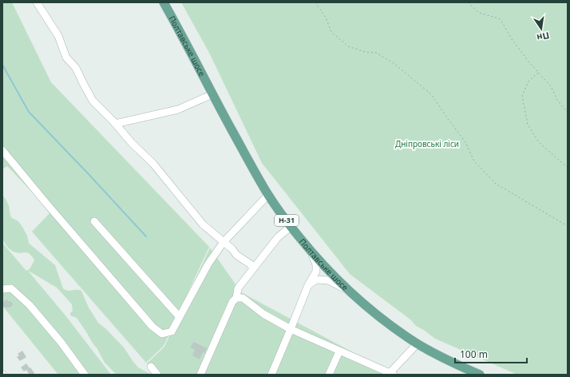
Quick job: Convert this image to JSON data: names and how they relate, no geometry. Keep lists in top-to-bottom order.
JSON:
{
  "streets": {
    "main road": ["Полтавське шосе", "Н-31"]
  },
  "parks": ["Дніпровські ліси"],
  "scale_bar": "100 m",
  "north": "bottom"
}
